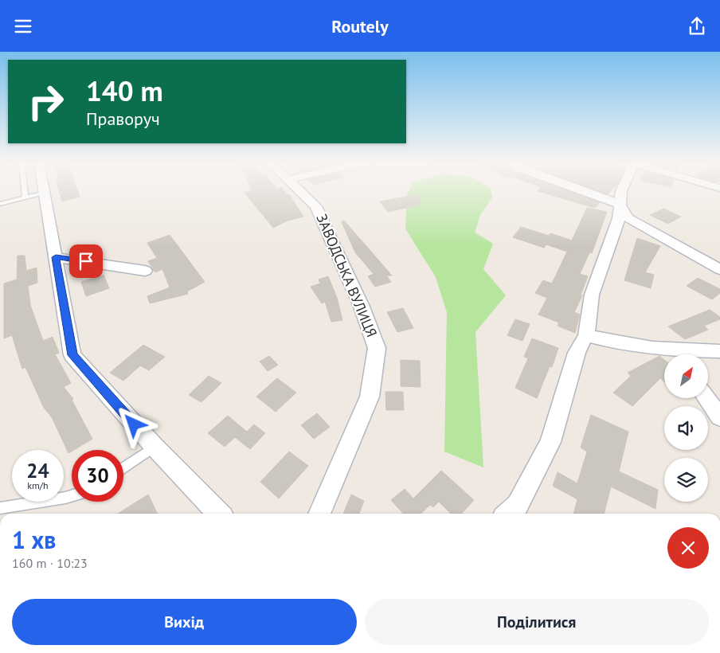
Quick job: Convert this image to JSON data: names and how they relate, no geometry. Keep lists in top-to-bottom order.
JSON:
{
  "streets": {
    "street": ["ЗАВОДСЬКА ВУЛИЦЯ"]
  },
  "north": "top right",
  "page": {
    "header": "Routely",
    "turn": ["140 m", "Праворуч"],
    "speed": "24 km/h",
    "limit": "30",
    "heading": ["1 хв", "160 m · 10:23"],
    "buttons": ["Вихід", "Поділитися"]
  }
}
